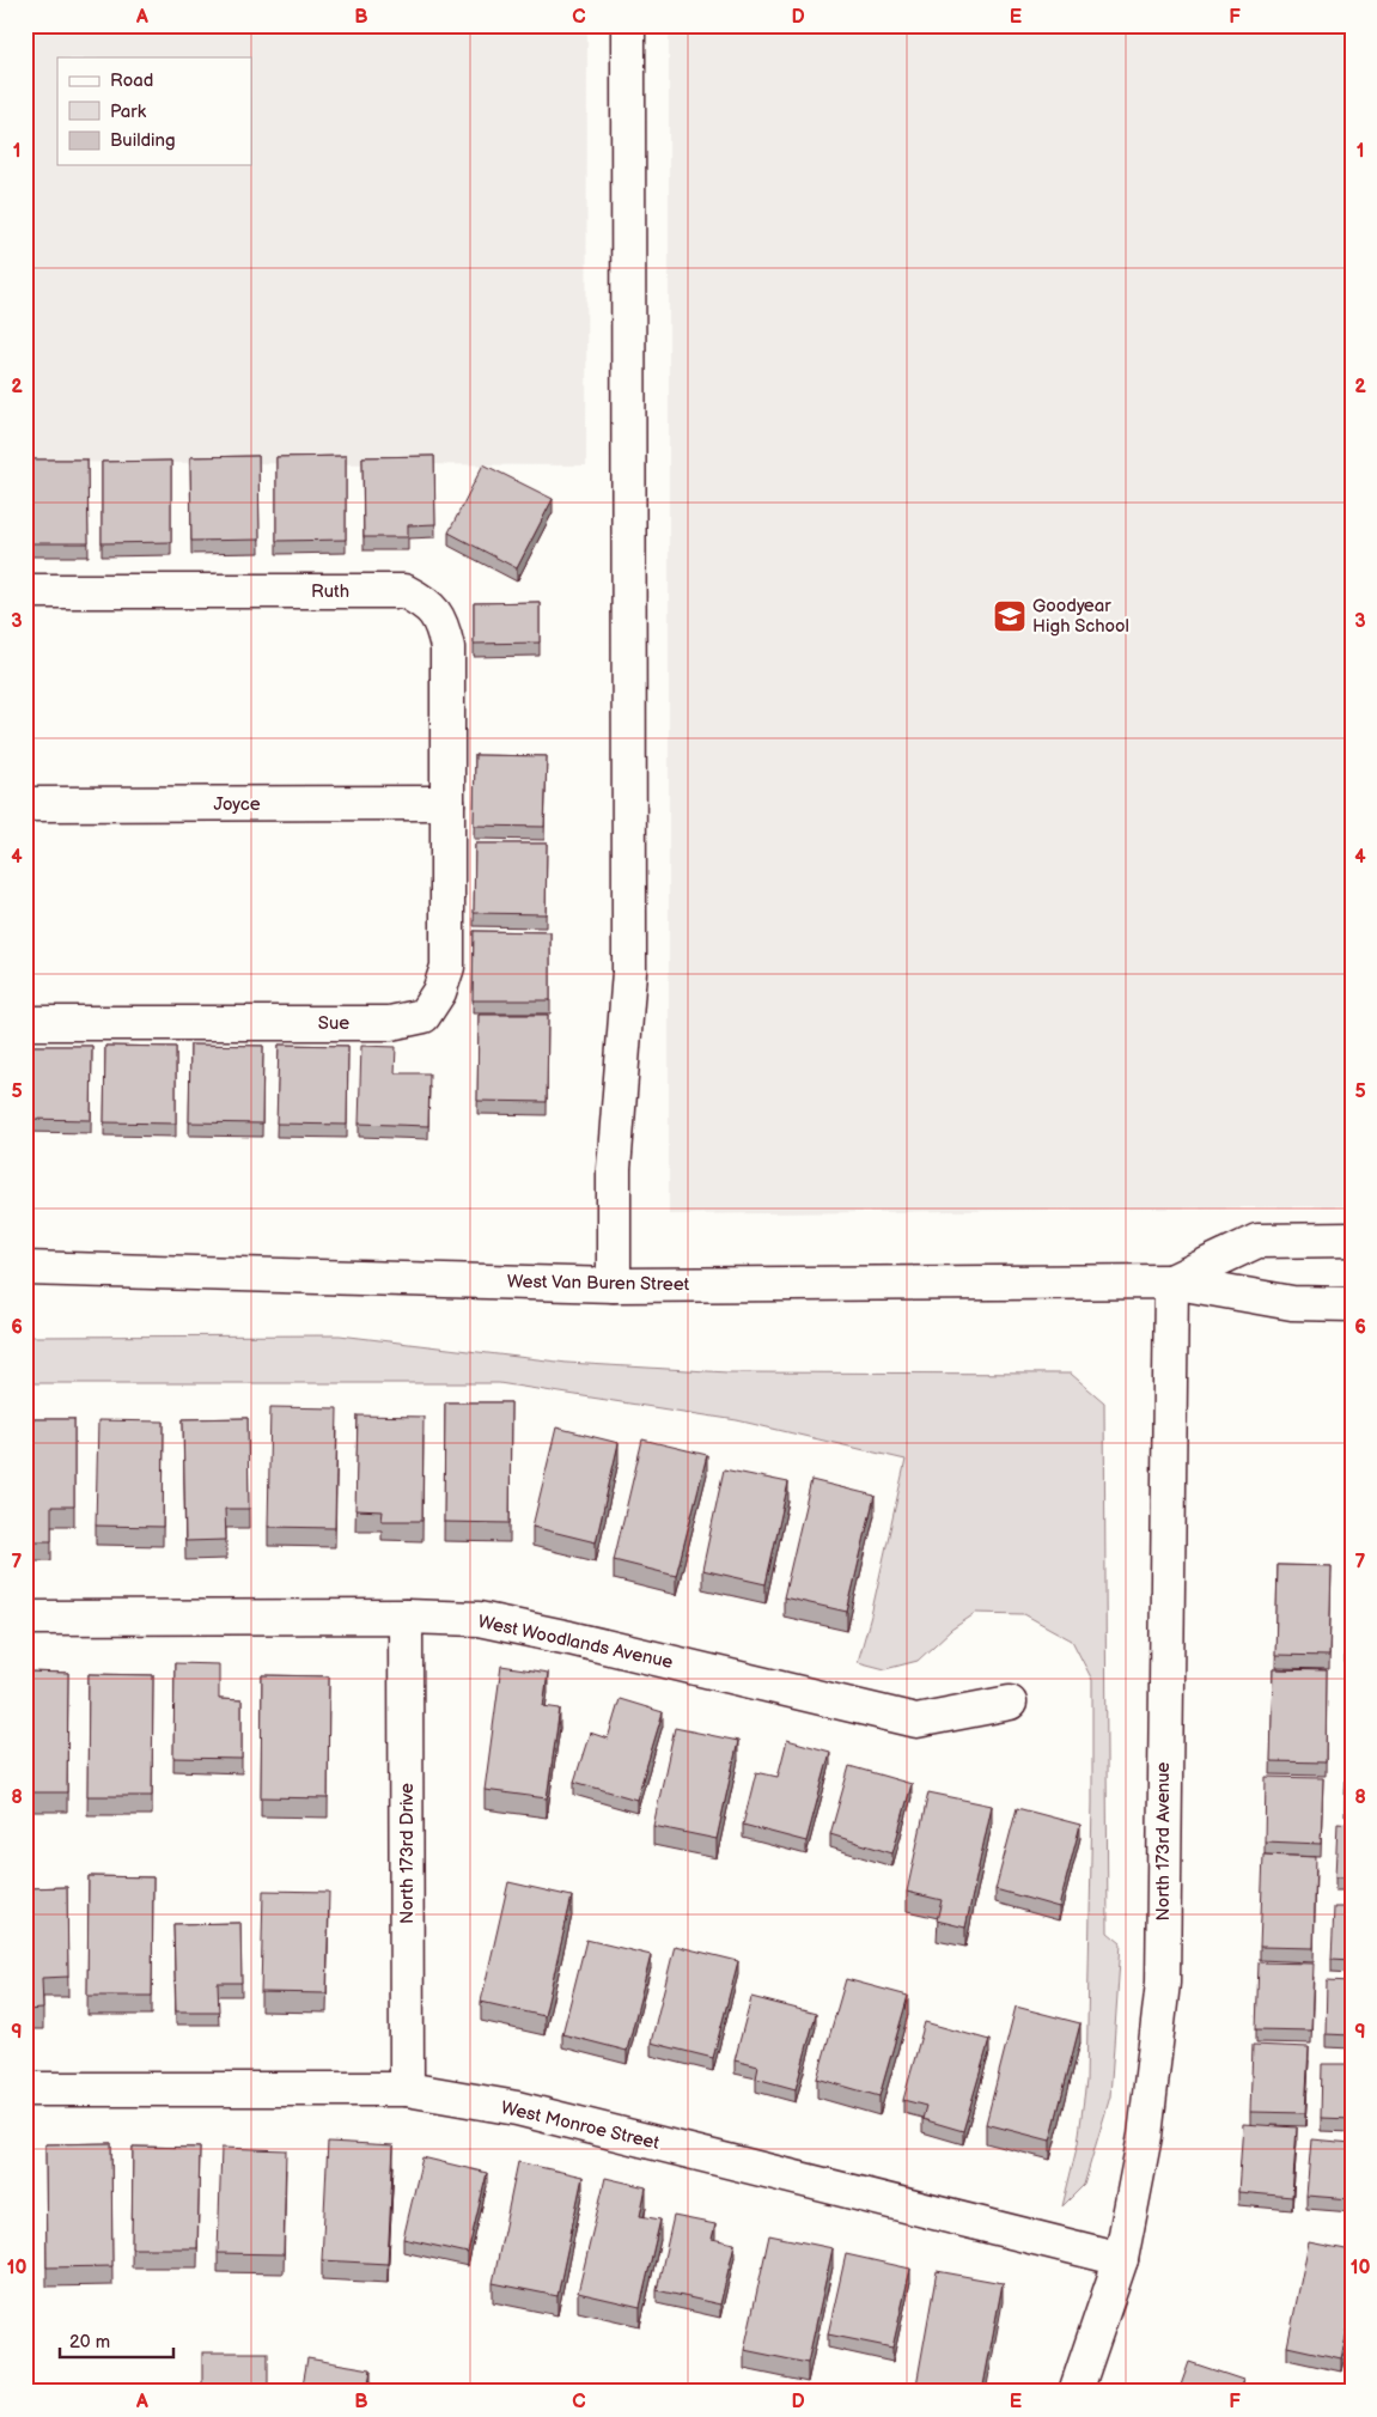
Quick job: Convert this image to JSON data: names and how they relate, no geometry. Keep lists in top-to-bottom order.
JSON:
{
  "streets": {
    "street": [
      "Ruth",
      "Joyce",
      "Sue",
      "West Van Buren Street",
      "West Woodlands Avenue",
      "North 173rd Avenue",
      "North 173rd Drive",
      "West Monroe Street"
    ]
  },
  "crossings": [
    ["Ruth", "Joyce"],
    ["Ruth", "Sue"],
    ["Joyce", "Sue"],
    ["West Van Buren Street", "North 173rd Avenue"],
    ["West Woodlands Avenue", "North 173rd Drive"],
    ["North 173rd Avenue", "West Monroe Street"],
    ["North 173rd Drive", "West Monroe Street"]
  ],
  "places": {
    "school or university": ["Goodyear High School"]
  },
  "legend": ["Road", "Park", "Building"],
  "scale_bar": "20 m",
  "grid": {
    "columns": [
      "A",
      "B",
      "C",
      "D",
      "E",
      "F"
    ],
    "rows": [
      "1",
      "2",
      "3",
      "4",
      "5",
      "6",
      "7",
      "8",
      "9",
      "10"
    ]
  }
}
